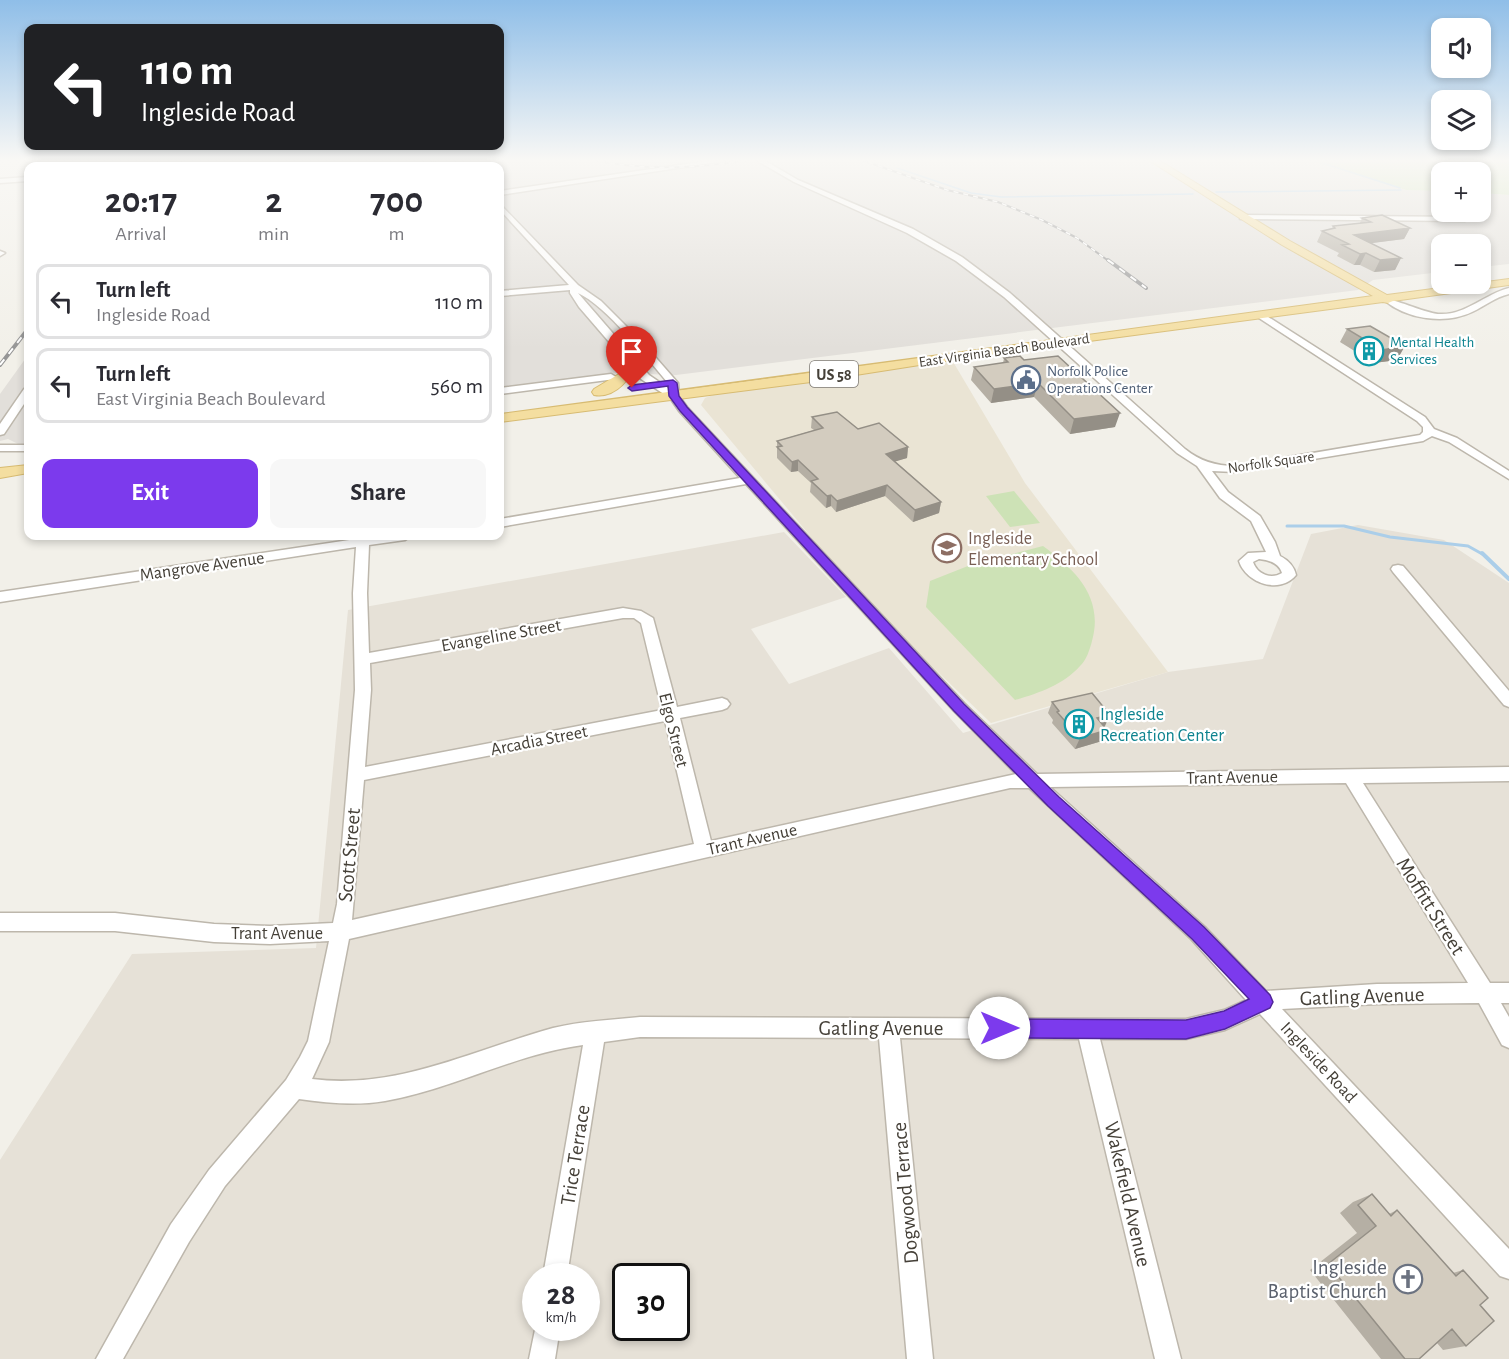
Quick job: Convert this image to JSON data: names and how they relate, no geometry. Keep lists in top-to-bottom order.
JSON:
{
  "streets": {
    "main road": ["East Virginia Beach Boulevard", "US 58"],
    "street": [
      "Norfolk Square",
      "Mangrove Avenue",
      "Evangeline Street",
      "Elgo Street",
      "Arcadia Street",
      "Trant Avenue",
      "Scott Street",
      "Moffitt Street",
      "Gatling Avenue",
      "Ingleside Road",
      "Trice Terrace",
      "Dogwood Terrace",
      "Wakefield Avenue"
    ]
  },
  "crossings": [
    ["East Virginia Beach Boulevard", "Norfolk Square"],
    ["East Virginia Beach Boulevard", "Ingleside Road"],
    ["Evangeline Street", "Elgo Street"],
    ["Evangeline Street", "Scott Street"],
    ["Elgo Street", "Arcadia Street"],
    ["Elgo Street", "Trant Avenue"],
    ["Arcadia Street", "Scott Street"],
    ["Trant Avenue", "Scott Street"],
    ["Trant Avenue", "Moffitt Street"],
    ["Trant Avenue", "Ingleside Road"],
    ["Scott Street", "Gatling Avenue"],
    ["Moffitt Street", "Gatling Avenue"],
    ["Gatling Avenue", "Ingleside Road"],
    ["Gatling Avenue", "Trice Terrace"],
    ["Gatling Avenue", "Dogwood Terrace"],
    ["Gatling Avenue", "Wakefield Avenue"]
  ],
  "places": {
    "building": ["Mental Health Services", "Ingleside Recreation Center"],
    "public building": ["Norfolk Police Operations Center"],
    "school or university": ["Ingleside Elementary School"],
    "church": ["Ingleside Baptist Church"]
  },
  "page": {
    "map_buttons": ["+", "−"],
    "turn": ["110 m", "Ingleside Road"],
    "eta": [
      "20:17",
      "Arrival",
      "2",
      "min",
      "700",
      "m"
    ],
    "list": [
      {
        "name": "Turn left",
        "note": "Ingleside Road",
        "value": "110 m"
      },
      {
        "name": "Turn left",
        "note": "East Virginia Beach Boulevard",
        "value": "560 m"
      }
    ],
    "buttons": ["Exit", "Share"],
    "speed": "28 km/h",
    "limit": "30"
  }
}
